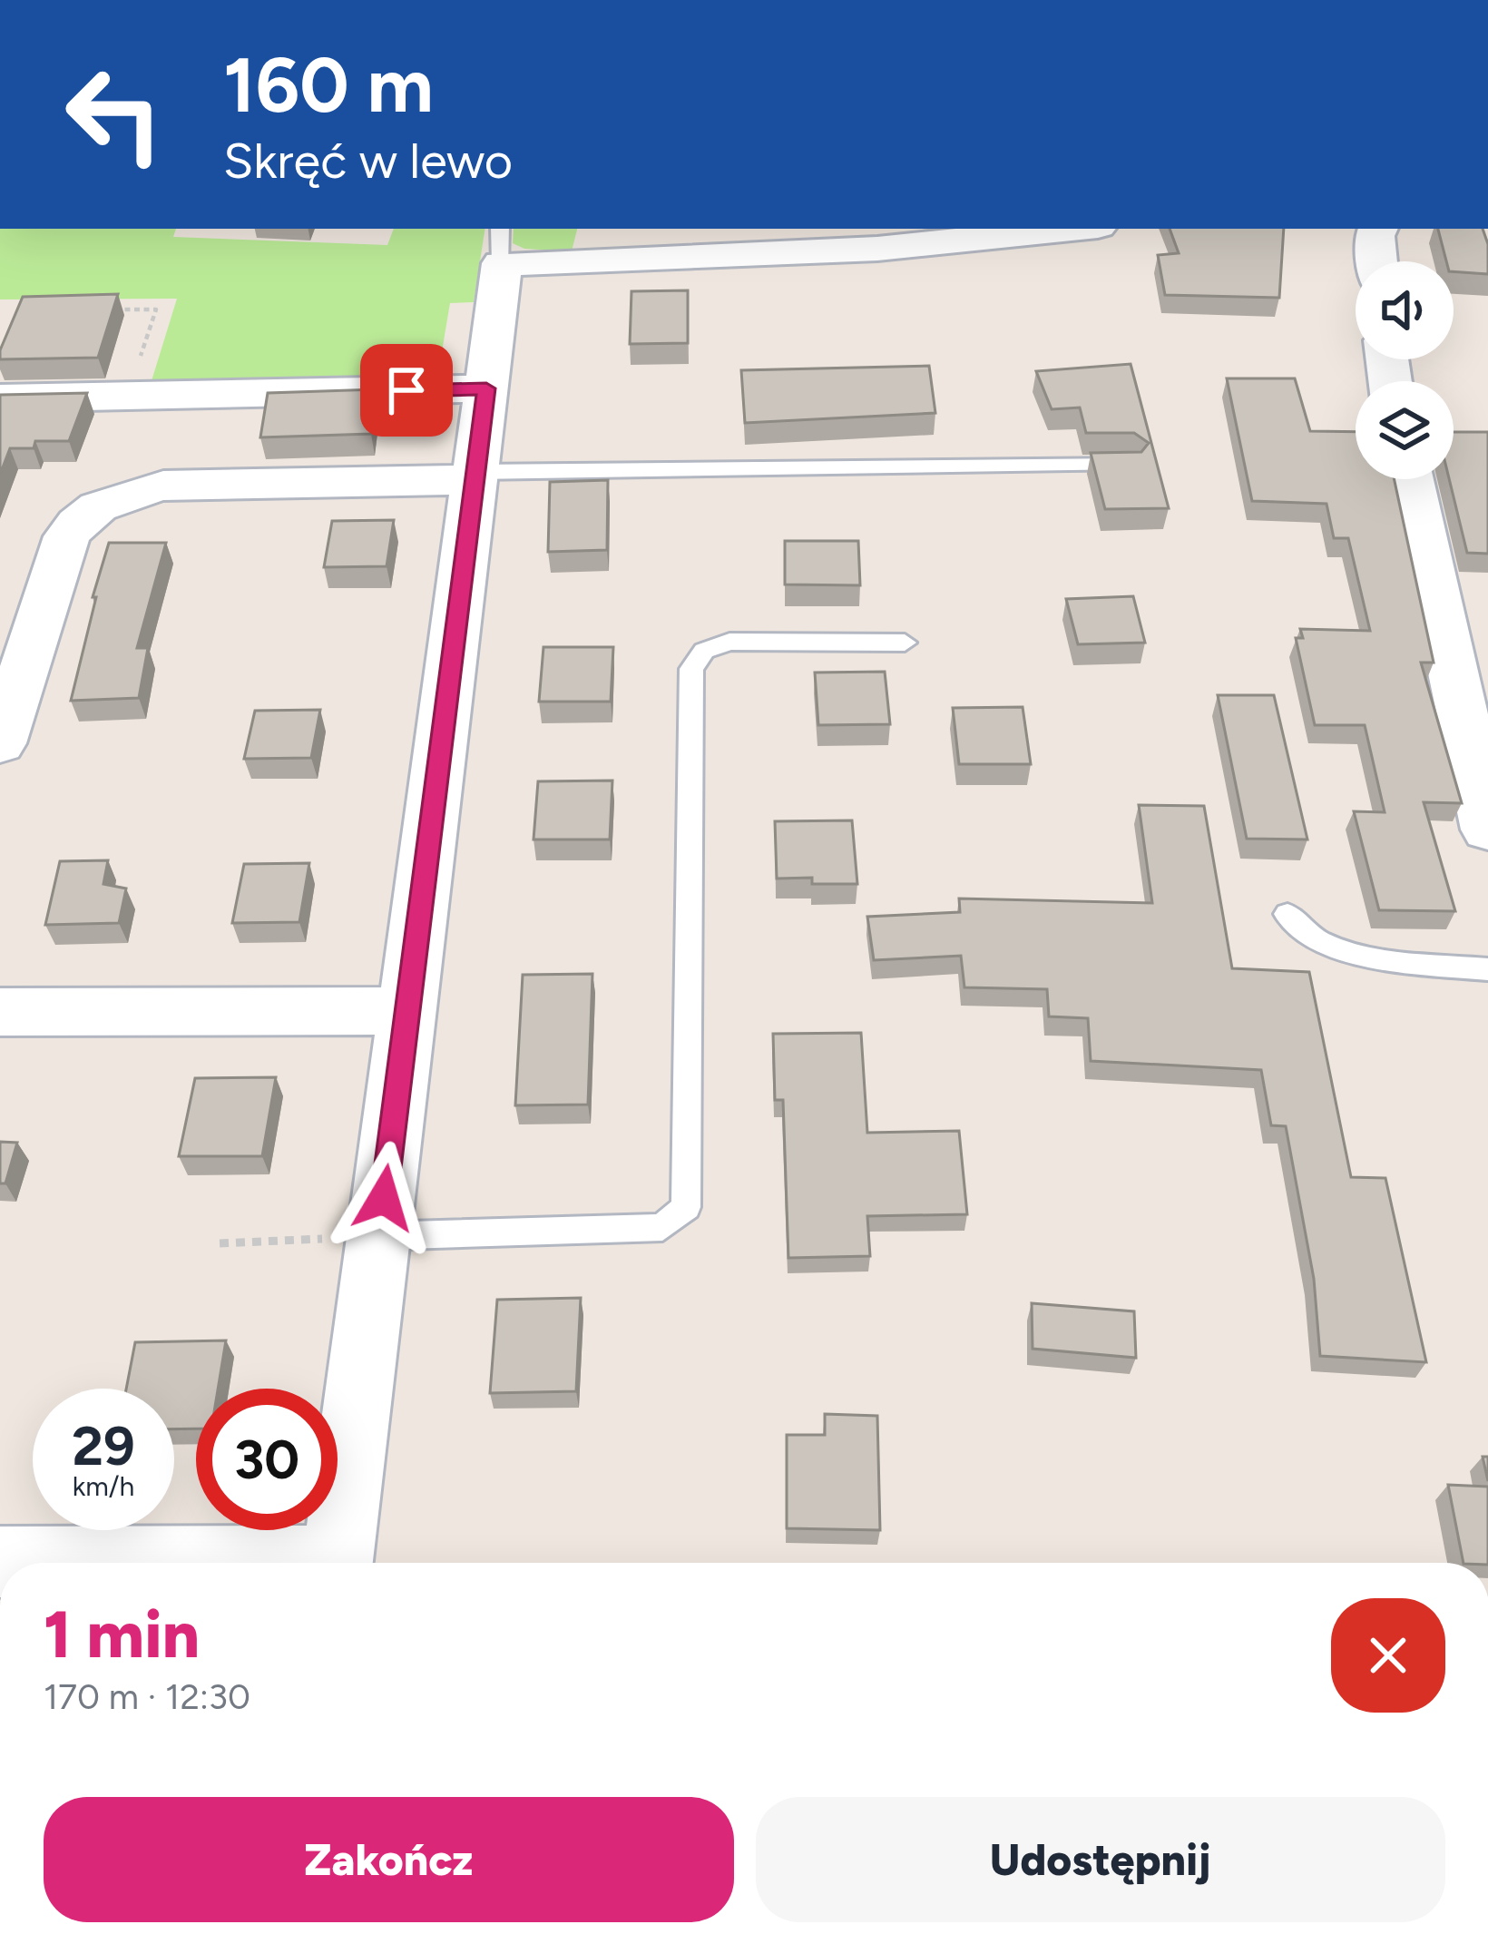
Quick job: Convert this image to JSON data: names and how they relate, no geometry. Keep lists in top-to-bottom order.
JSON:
{
  "page": {
    "turn": ["160 m", "Skręć w lewo"],
    "speed": "29 km/h",
    "limit": "30",
    "heading": ["1 min", "170 m · 12:30"],
    "buttons": ["Zakończ", "Udostępnij"]
  }
}
